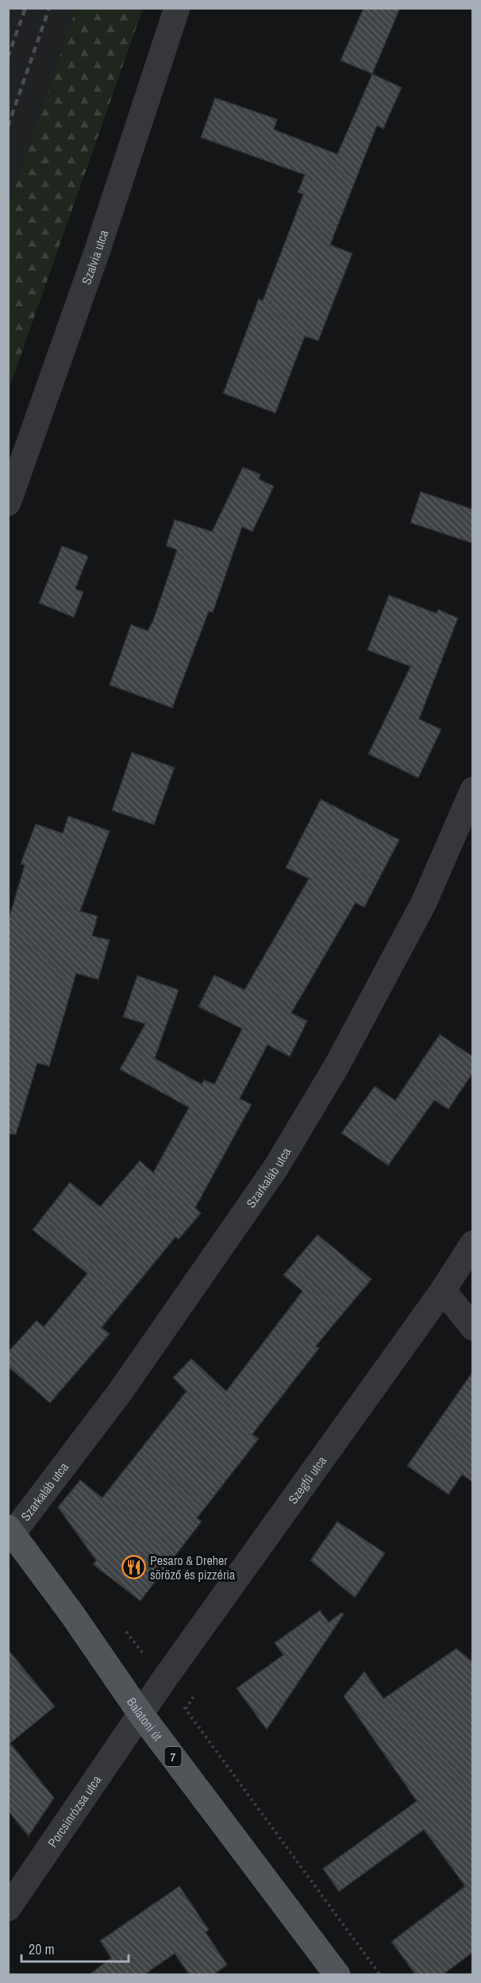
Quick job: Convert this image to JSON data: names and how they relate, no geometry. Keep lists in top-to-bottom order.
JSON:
{
  "streets": {
    "main road": ["Balatoni út", "7"],
    "street": [
      "Szalvia utca",
      "Szarkaláb utca",
      "Szegfű utca",
      "Porcsinrózsa utca"
    ]
  },
  "crossings": [
    ["Szarkaláb utca", "Balatoni út"],
    ["Szegfű utca", "Balatoni út"],
    ["Szegfű utca", "Porcsinrózsa utca"],
    ["Balatoni út", "Porcsinrózsa utca"]
  ],
  "places": {
    "restaurant": ["Pesaro & Dreher söröző és pizzéria"]
  },
  "scale_bar": "20 m"
}
